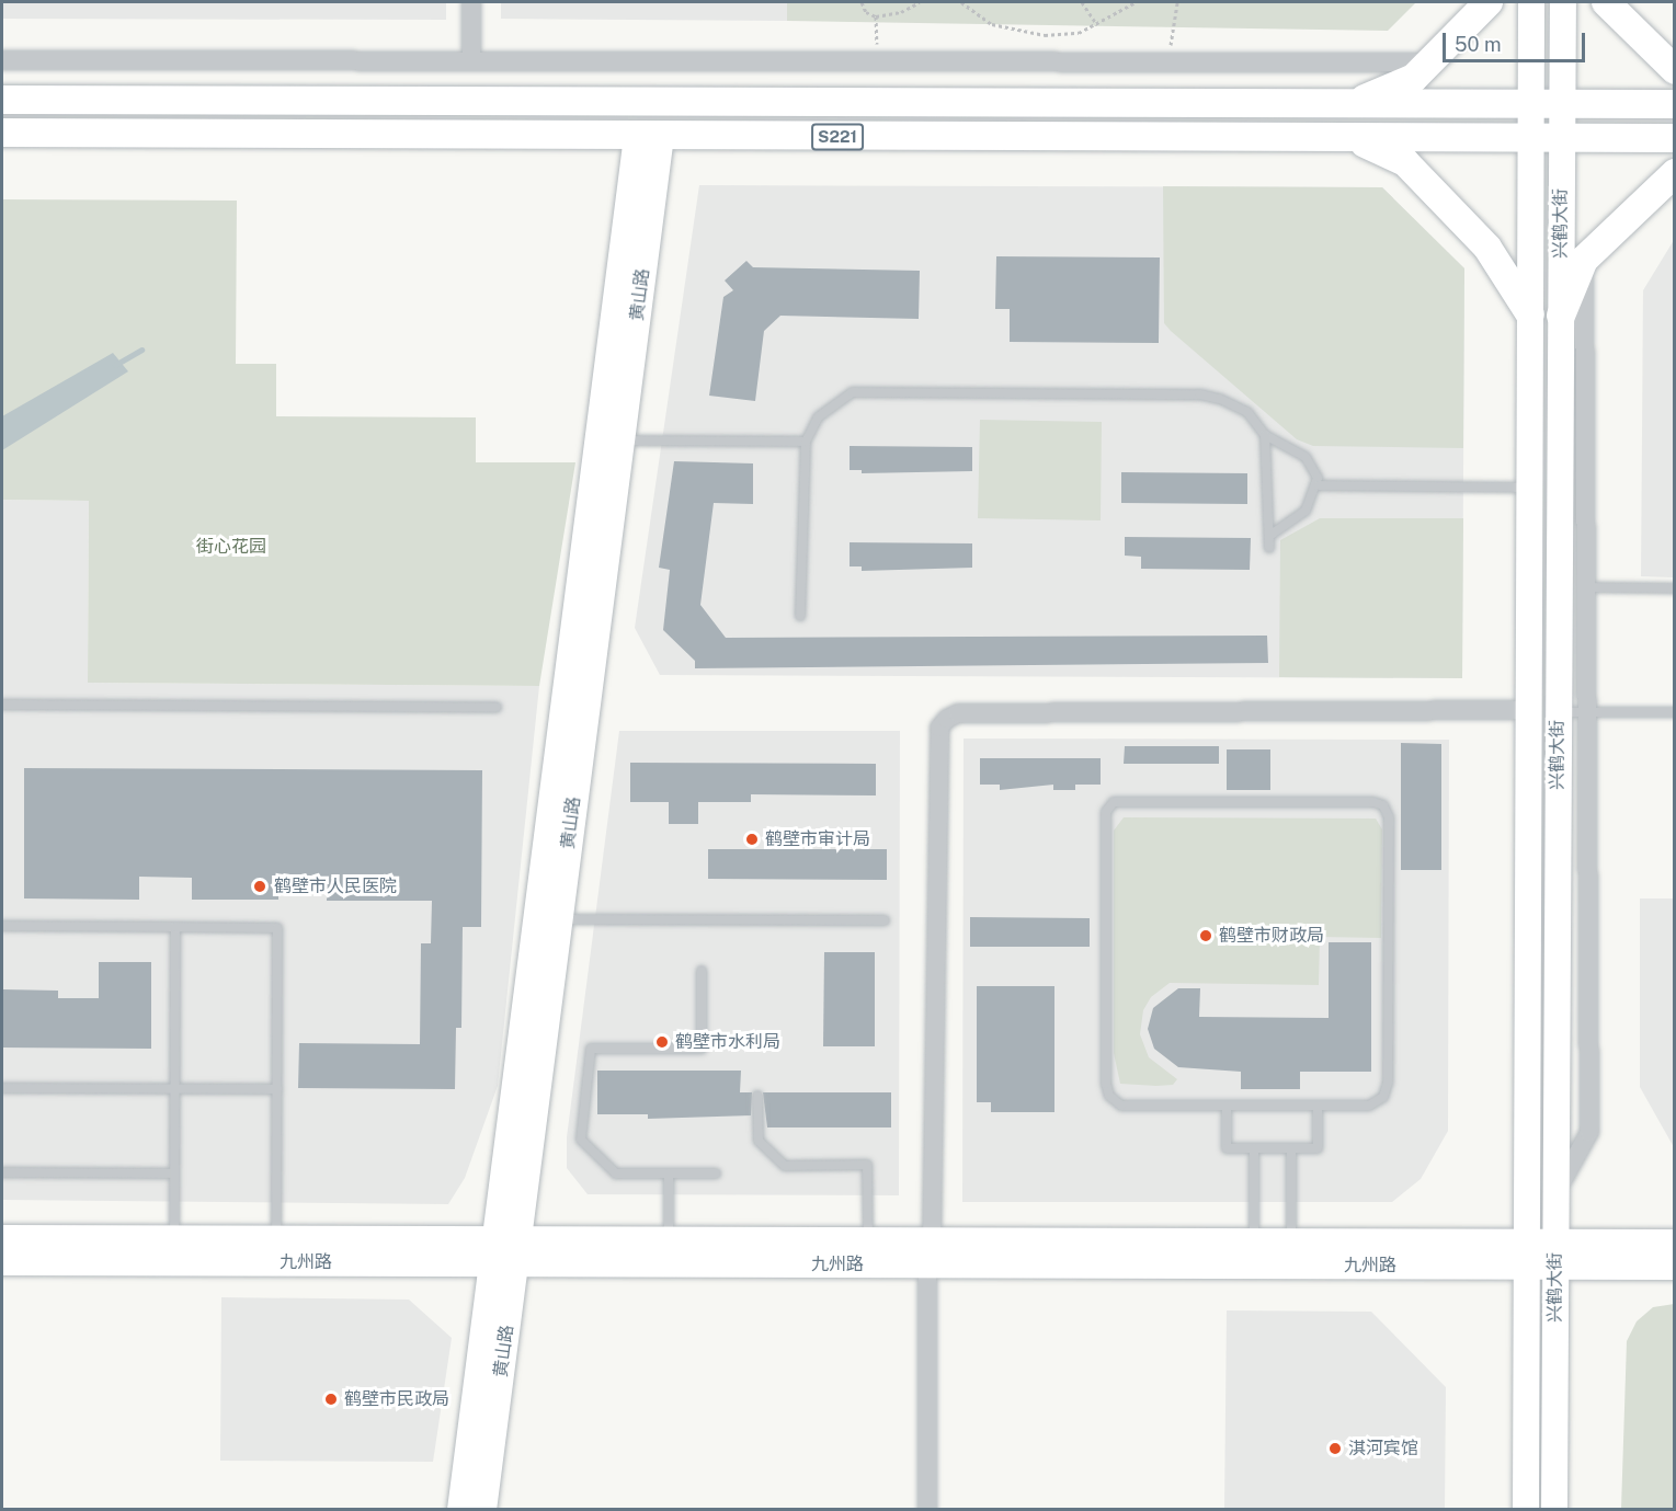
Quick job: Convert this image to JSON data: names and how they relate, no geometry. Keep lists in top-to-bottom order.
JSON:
{
  "streets": {
    "main road": ["S221"],
    "street": ["兴鹤大街", "黄山路", "九州路"]
  },
  "crossings": [
    ["S221", "兴鹤大街"],
    ["S221", "黄山路"],
    ["兴鹤大街", "九州路"],
    ["黄山路", "九州路"]
  ],
  "parks": ["街心花园"],
  "places": [
    "鹤壁市审计局",
    "鹤壁市人民医院",
    "鹤壁市财政局",
    "鹤壁市水利局",
    "鹤壁市民政局",
    "淇河宾馆"
  ],
  "scale_bar": "50 m"
}
